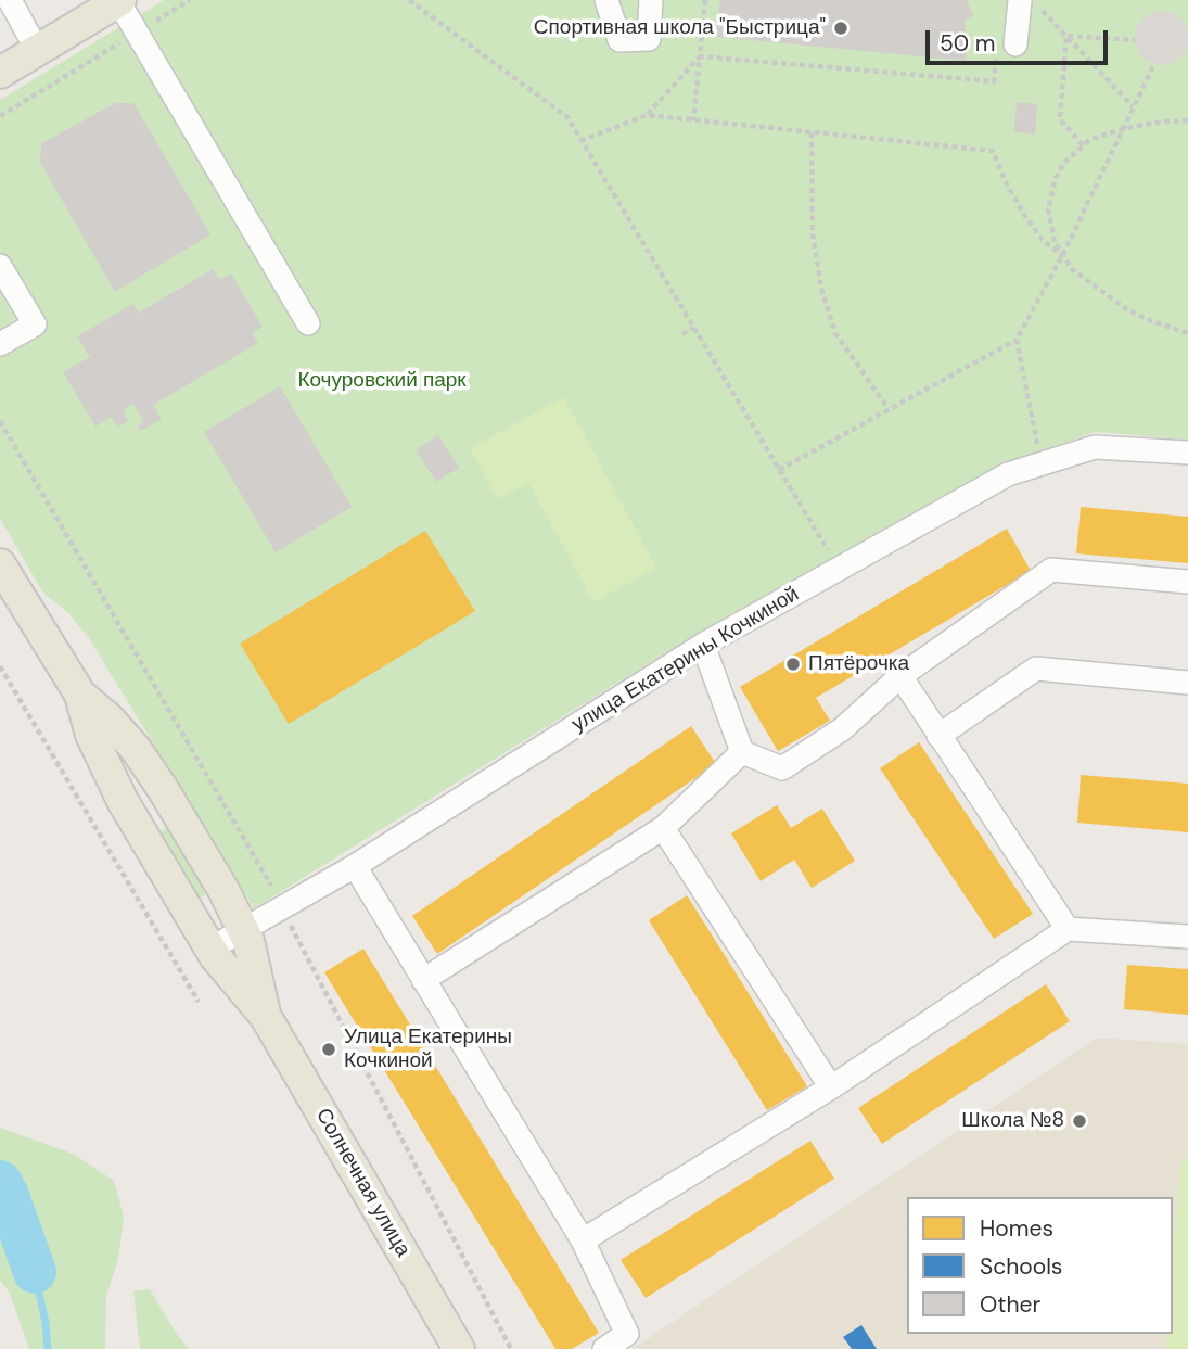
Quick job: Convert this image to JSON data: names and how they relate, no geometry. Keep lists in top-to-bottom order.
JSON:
{
  "streets": {
    "main road": ["Солнечная улица"],
    "street": ["улица Екатерины Кочкиной"]
  },
  "crossings": [
    ["улица Екатерины Кочкиной", "Солнечная улица"]
  ],
  "parks": ["Кочуровский парк"],
  "places": [
    "Спортивная школа \"Быстрица\"",
    "Пятёрочка",
    "Улица Екатерины Кочкиной",
    "Школа №8"
  ],
  "legend": ["Homes", "Schools", "Other"],
  "scale_bar": "50 m"
}
